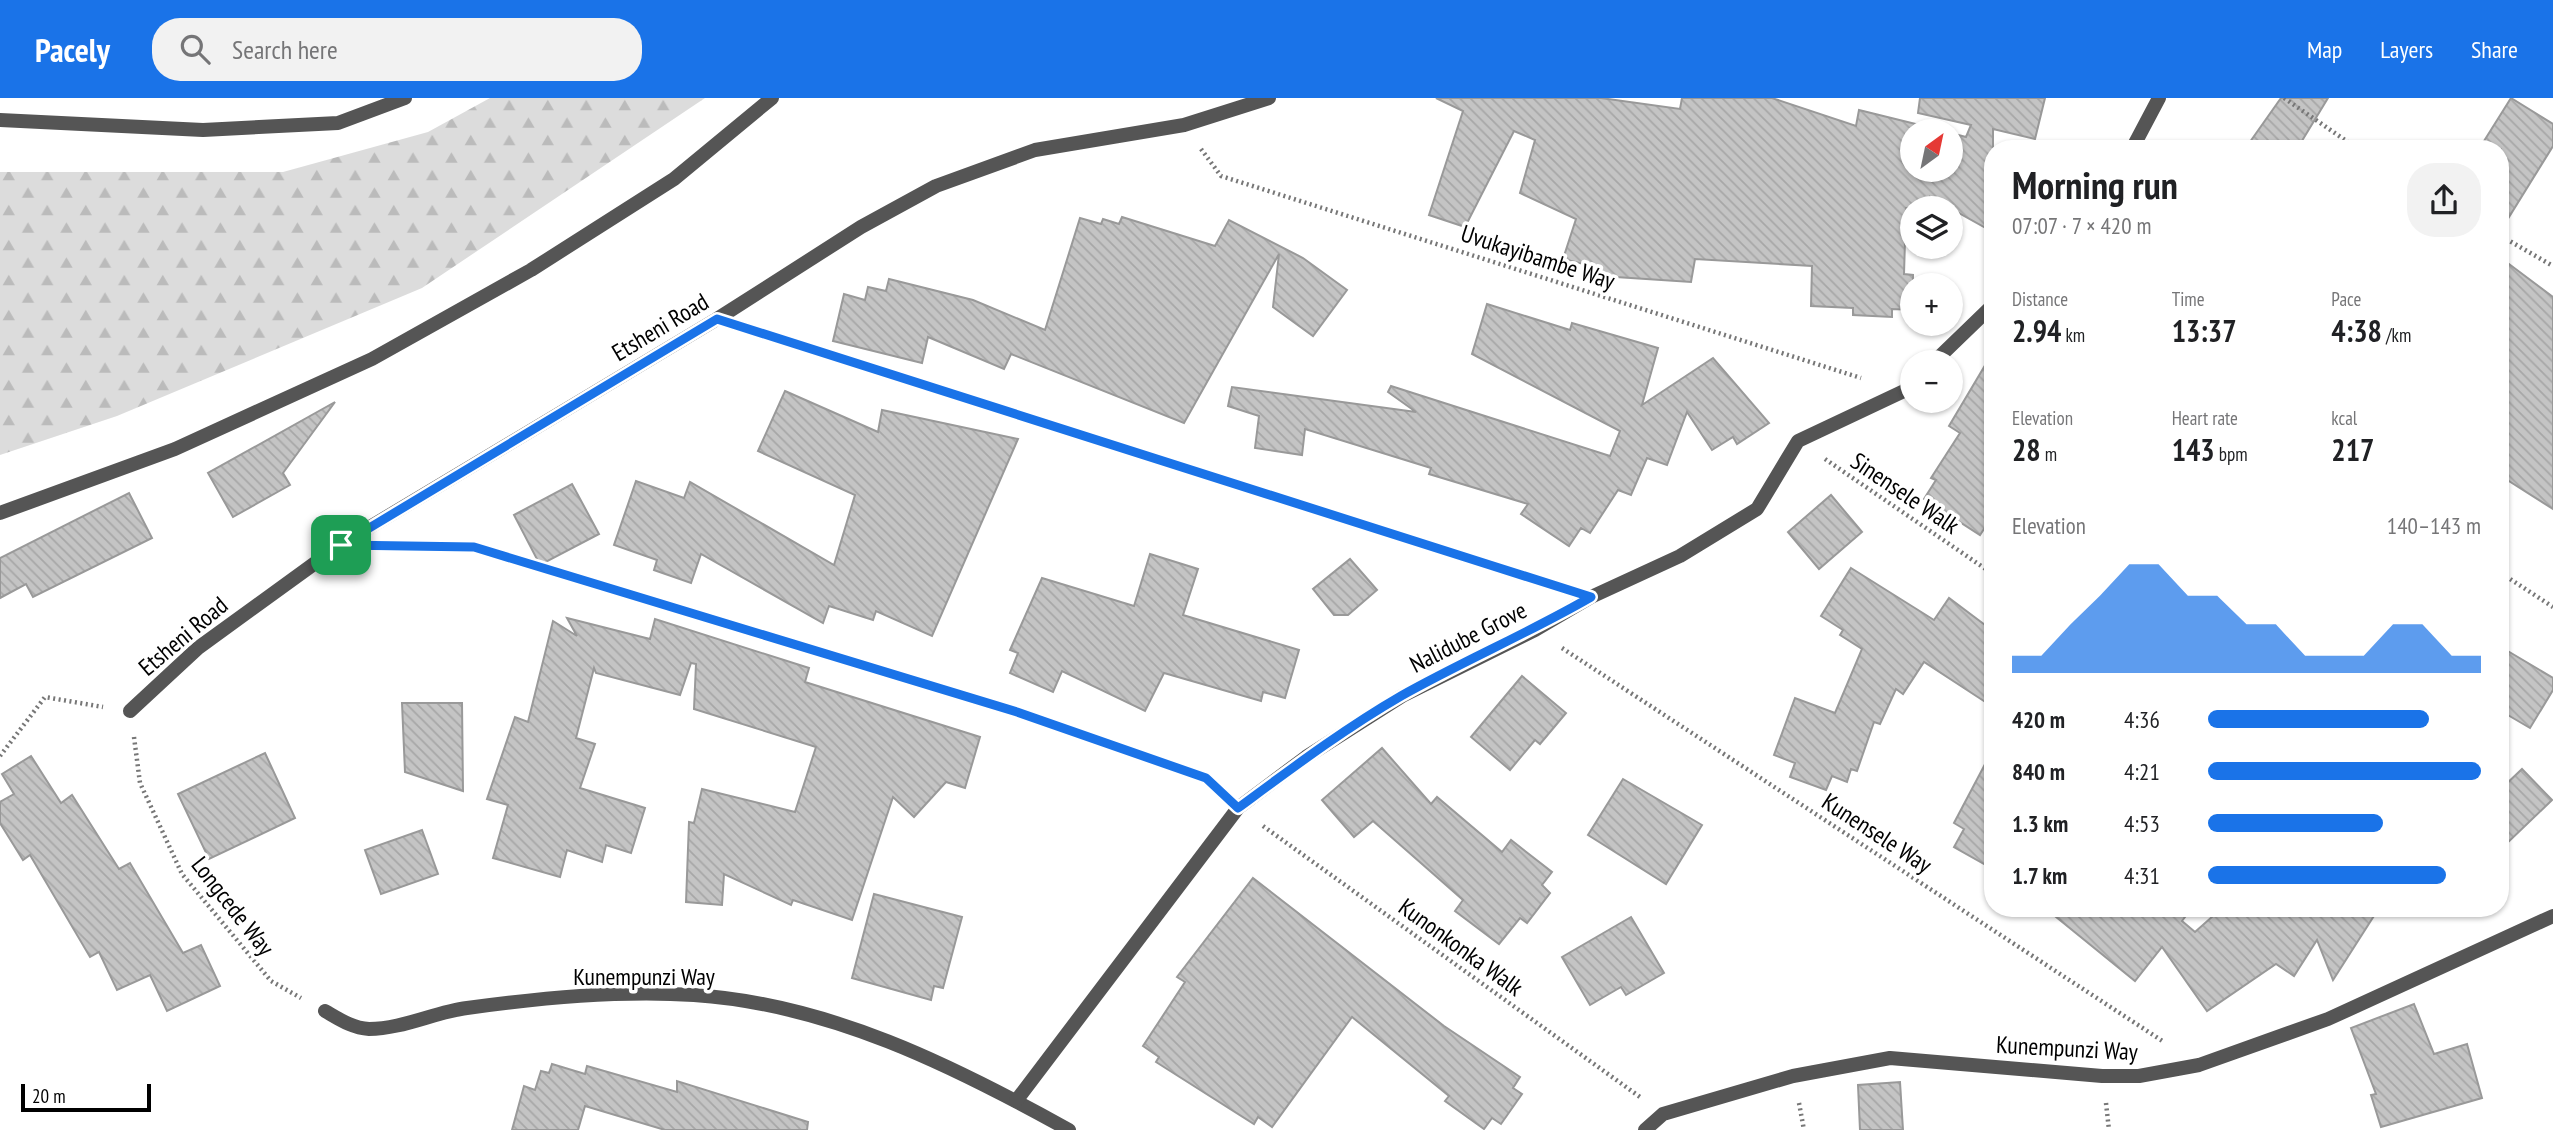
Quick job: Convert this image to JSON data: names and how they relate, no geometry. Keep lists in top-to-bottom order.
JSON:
{
  "streets": {
    "street": ["Etsheni Road", "Nalidube Grove", "Kunempunzi Way"],
    "path": [
      "Uvukayibambe Way",
      "Sinensele Walk",
      "Kunensele Way",
      "Longcede Way",
      "Kunonkonka Walk"
    ]
  },
  "crossings": [
    ["Uvukayibambe Way", "Etsheni Road"],
    ["Etsheni Road", "Longcede Way"],
    ["Sinensele Walk", "Nalidube Grove"],
    ["Nalidube Grove", "Kunensele Way"],
    ["Nalidube Grove", "Kunonkonka Walk"],
    ["Nalidube Grove", "Kunempunzi Way"],
    ["Kunensele Way", "Kunempunzi Way"],
    ["Longcede Way", "Kunempunzi Way"],
    ["Kunonkonka Walk", "Kunempunzi Way"]
  ],
  "scale_bar": "20 m",
  "north": "top right",
  "page": {
    "header": "Pacely",
    "search": "Search here",
    "nav": ["Map", "Layers", "Share"],
    "map_buttons": ["+", "−"],
    "heading": ["Morning run", "07:07 · 7 × 420 m"],
    "stats": [
      ["Distance", "2.94 km"],
      ["Time", "13:37"],
      ["Pace", "4:38 /km"],
      ["Elevation", "28 m"],
      ["Heart rate", "143 bpm"],
      ["kcal", "217"]
    ],
    "chart": ["Elevation", "140–143 m"],
    "list": [
      {
        "name": "420 m",
        "note": "4:36"
      },
      {
        "name": "840 m",
        "note": "4:21"
      },
      {
        "name": "1.3 km",
        "note": "4:53"
      },
      {
        "name": "1.7 km",
        "note": "4:31"
      }
    ],
    "scale": "20 m"
  }
}
